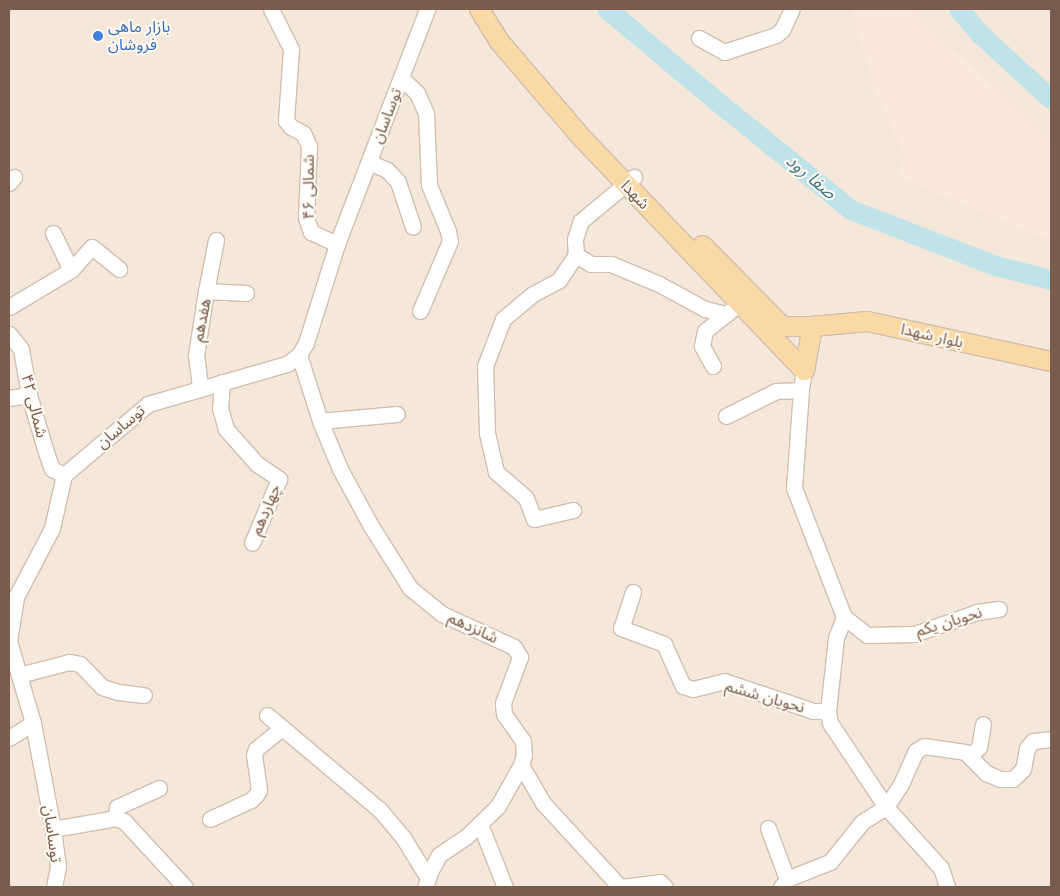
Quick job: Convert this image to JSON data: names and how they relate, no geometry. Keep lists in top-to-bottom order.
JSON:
{
  "streets": {
    "main road": ["شهدا", "بلوار شهدا"],
    "street": [
      "توساسان",
      "شمالی ۴۶",
      "هفدهم",
      "شمالی ۴۲",
      "چهاردهم",
      "نحویان یکم",
      "شانزدهم",
      "نحویان ششم"
    ]
  },
  "crossings": [
    ["توساسان", "شمالی ۴۶"],
    ["توساسان", "هفدهم"],
    ["توساسان", "شمالی ۴۲"],
    ["توساسان", "چهاردهم"],
    ["توساسان", "شانزدهم"],
    ["شهدا", "بلوار شهدا"]
  ],
  "water": ["صفا رود"],
  "places": ["بازار ماهی فروشان"]
}
